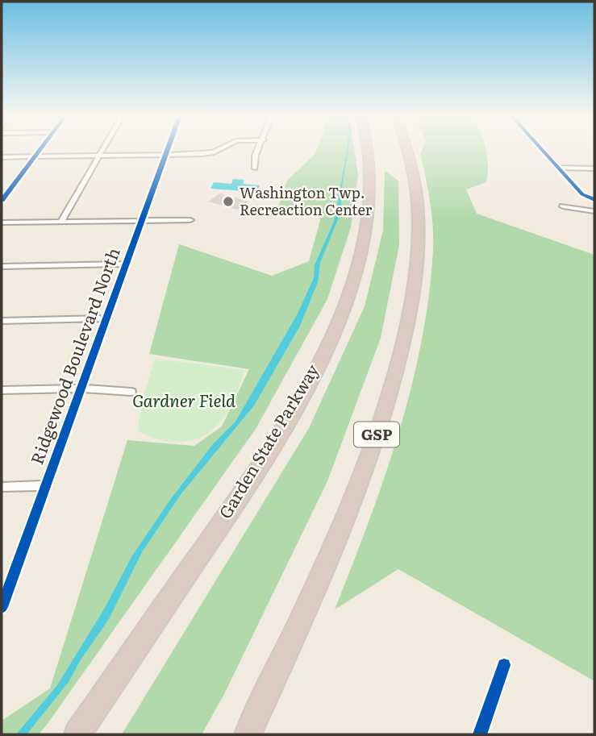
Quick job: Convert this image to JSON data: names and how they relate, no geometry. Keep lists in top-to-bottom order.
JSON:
{
  "streets": {
    "highway": ["GSP", "Garden State Parkway"],
    "street": ["Ridgewood Boulevard North"]
  },
  "parks": ["Gardner Field"],
  "places": ["Washington Twp. Recreaction Center"]
}
